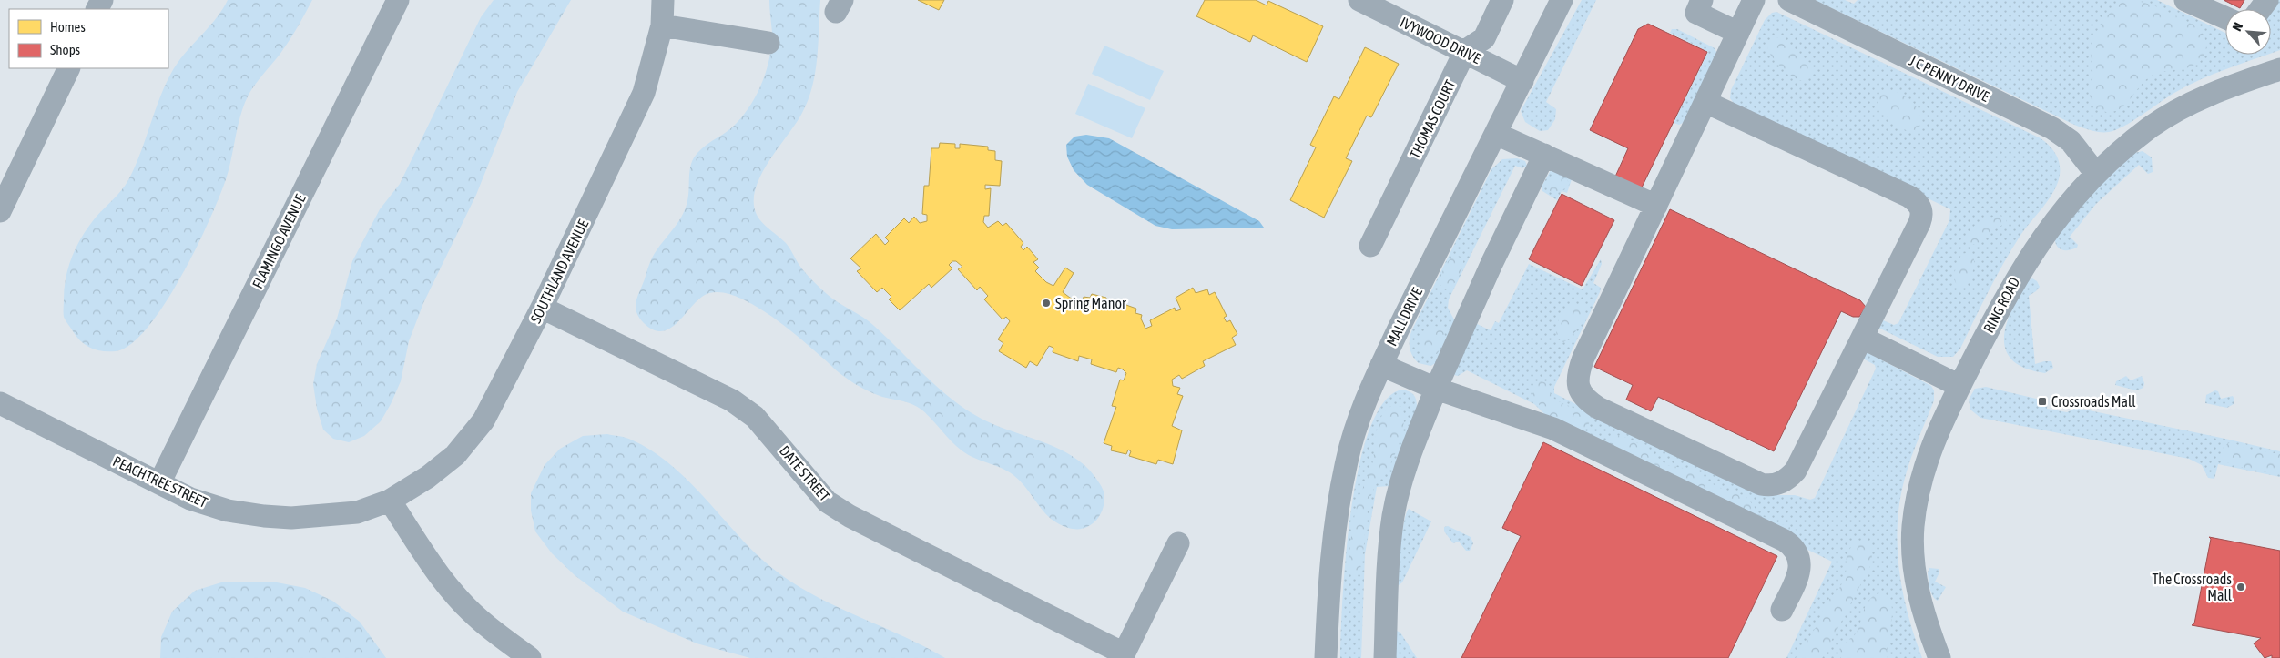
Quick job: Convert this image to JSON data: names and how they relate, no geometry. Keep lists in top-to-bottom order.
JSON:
{
  "streets": {
    "street": [
      "IVYWOOD DRIVE",
      "J C PENNY DRIVE",
      "THOMAS COURT",
      "FLAMINGO AVENUE",
      "SOUTHLAND AVENUE",
      "RING ROAD",
      "MALL DRIVE",
      "DATE STREET",
      "PEACHTREE STREET"
    ]
  },
  "crossings": [
    ["IVYWOOD DRIVE", "THOMAS COURT"],
    ["IVYWOOD DRIVE", "MALL DRIVE"],
    ["J C PENNY DRIVE", "RING ROAD"],
    ["FLAMINGO AVENUE", "PEACHTREE STREET"],
    ["SOUTHLAND AVENUE", "DATE STREET"],
    ["SOUTHLAND AVENUE", "PEACHTREE STREET"]
  ],
  "places": {
    "other": ["Spring Manor", "The Crossroads Mall"],
    "transit": ["Crossroads Mall"]
  },
  "legend": ["Homes", "Shops"],
  "north": "top left"
}
